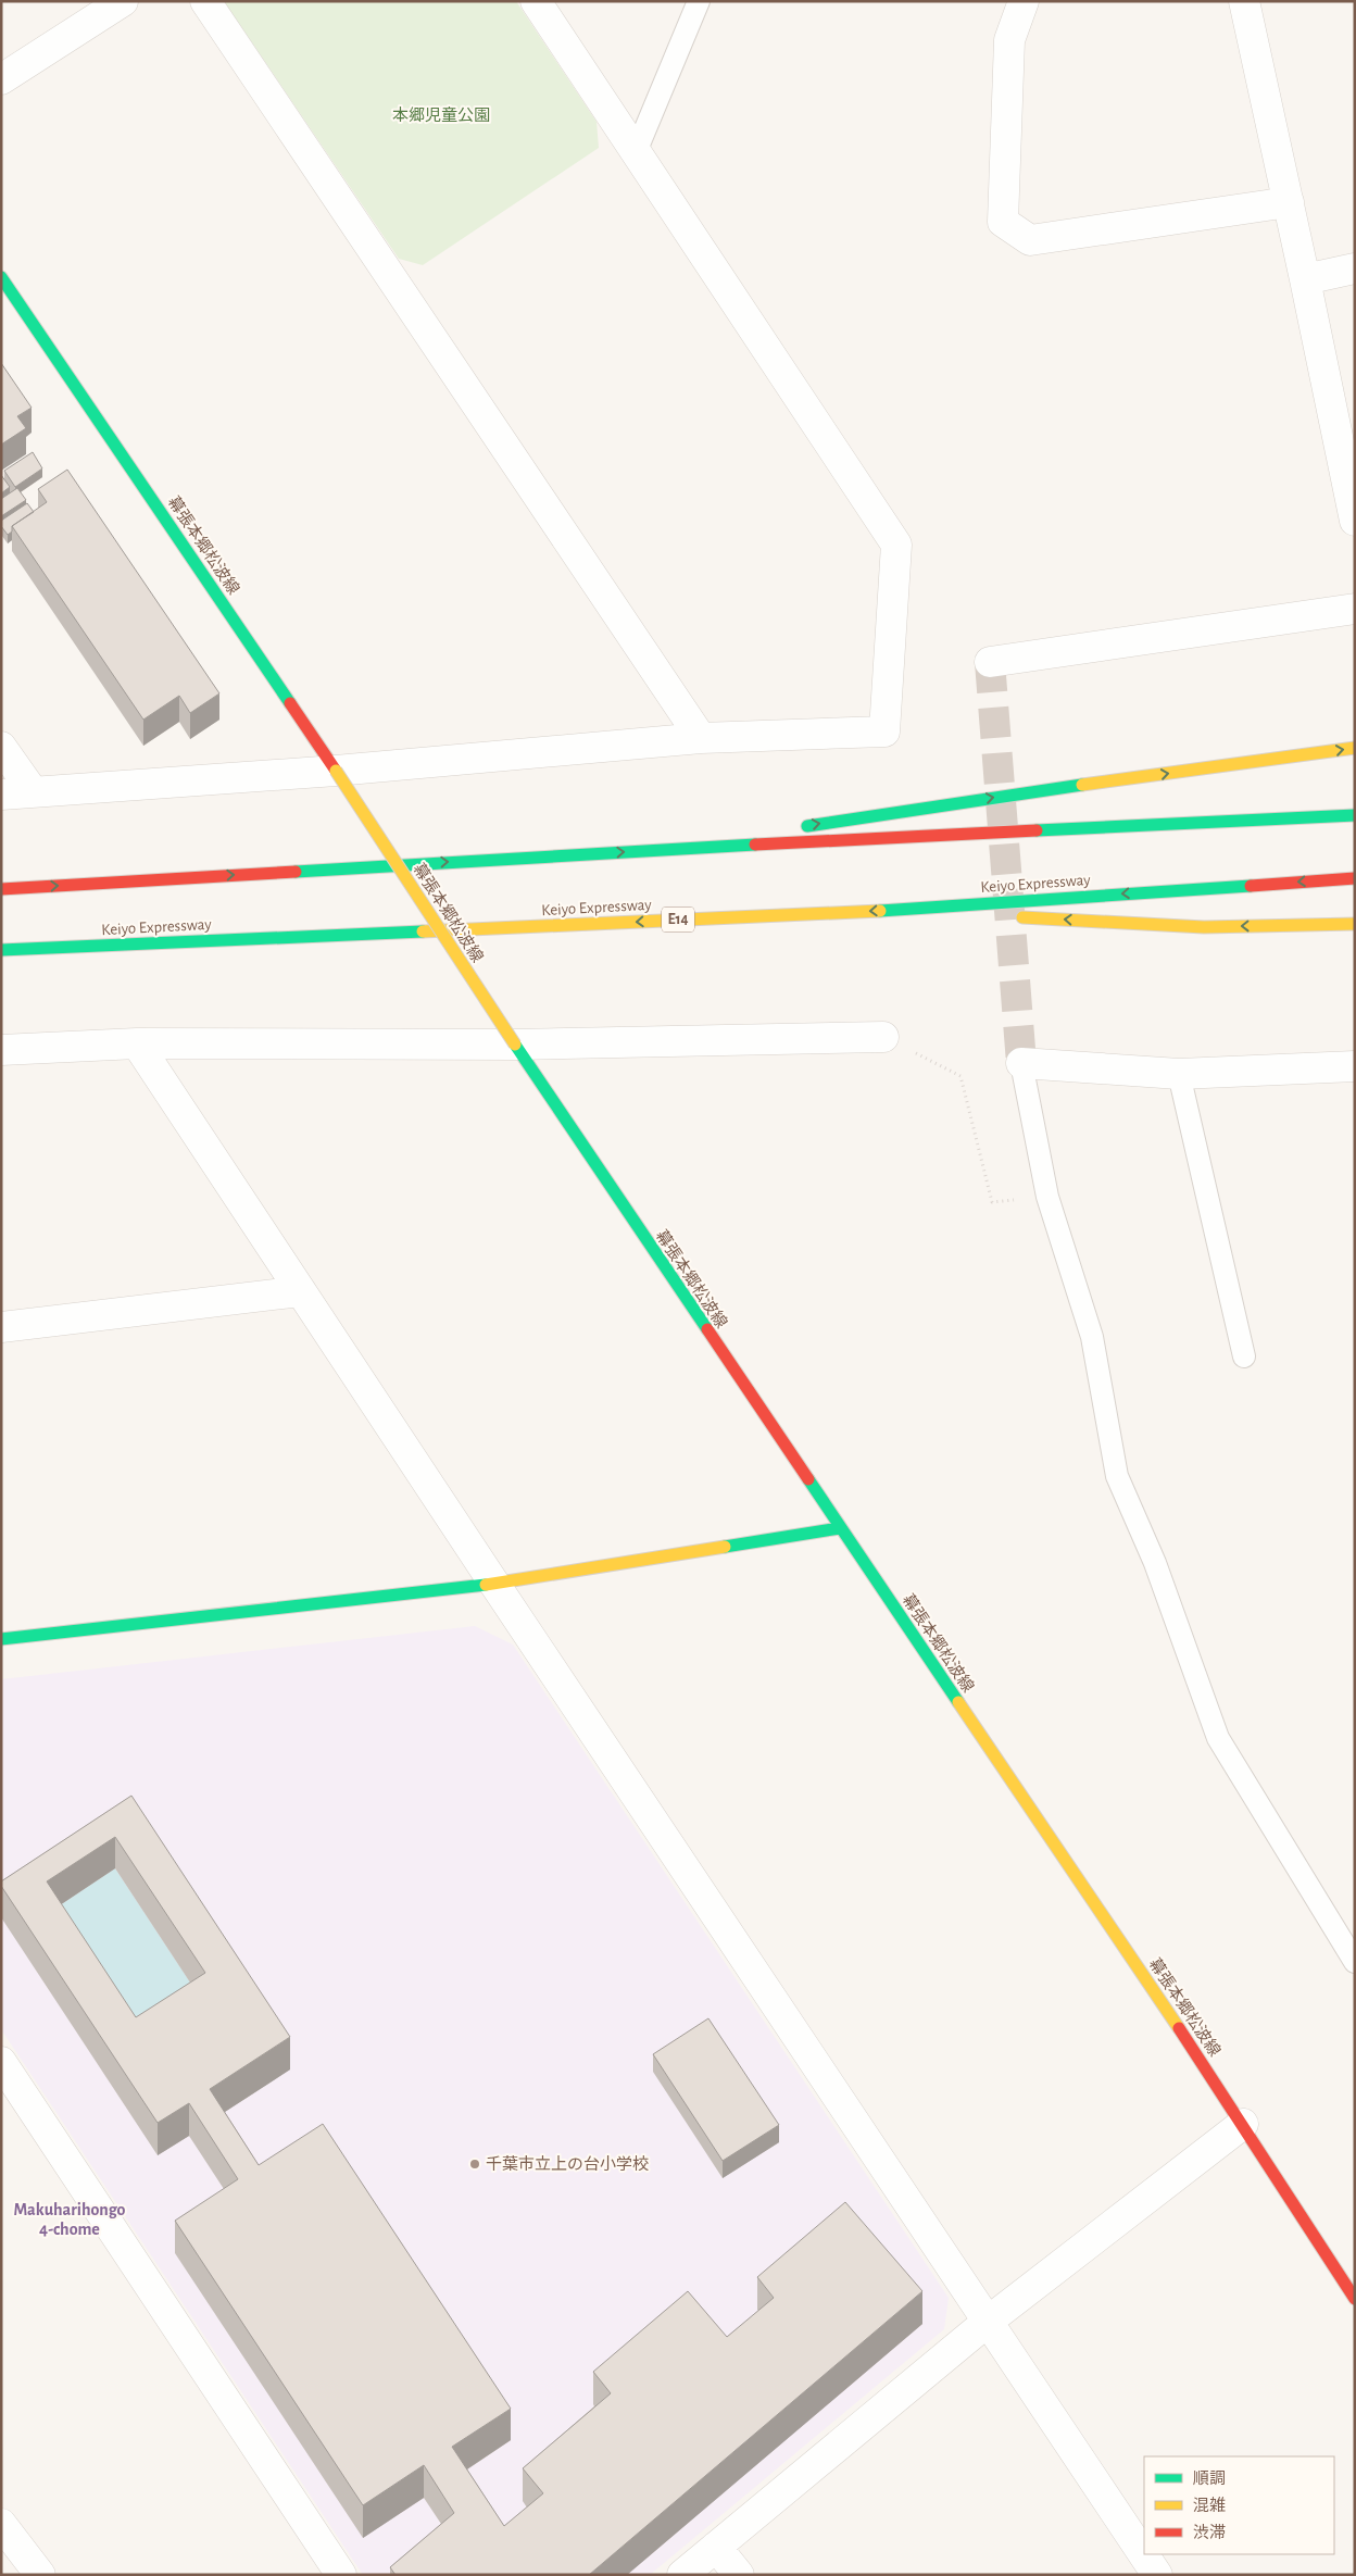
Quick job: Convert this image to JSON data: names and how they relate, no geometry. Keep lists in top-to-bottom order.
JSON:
{
  "streets": {
    "main road": ["幕張本郷松波線", "Keiyo Expressway", "E14"]
  },
  "districts": ["Makuharihongo 4-chome"],
  "parks": ["本郷児童公園"],
  "places": ["千葉市立上の台小学校"],
  "legend": ["順調", "混雑", "渋滞"]
}
